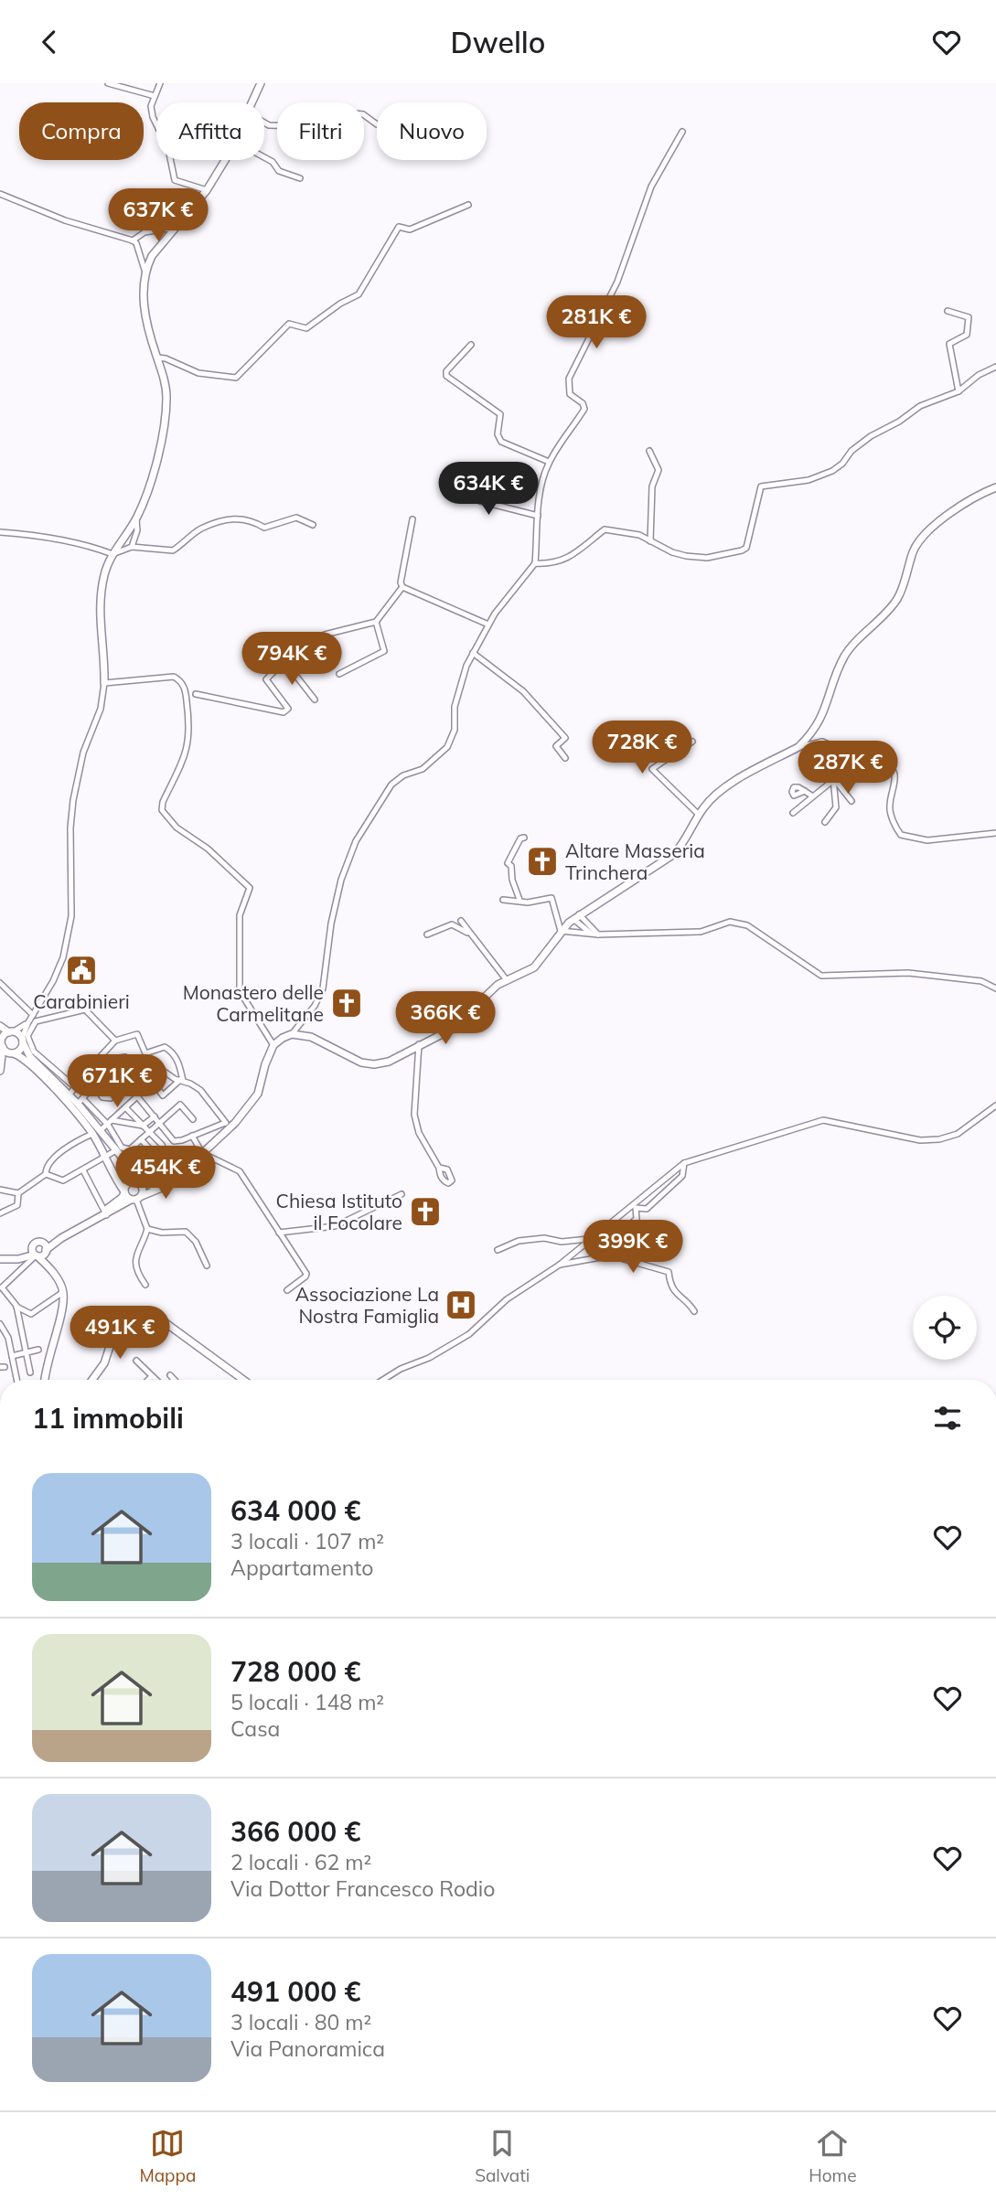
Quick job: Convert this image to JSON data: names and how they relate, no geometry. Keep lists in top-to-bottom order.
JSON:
{
  "places": {
    "church": ["Altare Masseria Trinchera", "Monastero delle Carmelitane", "Chiesa Istituto il Focolare"],
    "public building": ["Carabinieri"],
    "hospital": ["Associazione La Nostra Famiglia"]
  },
  "page": {
    "header": "Dwello",
    "chip": [
      "Compra",
      "Affitta",
      "Filtri",
      "Nuovo"
    ],
    "price": [
      "637K €",
      "281K €",
      "634K €",
      "794K €",
      "728K €",
      "287K €",
      "366K €",
      "671K €",
      "454K €",
      "399K €",
      "491K €"
    ],
    "heading": "11 immobili",
    "list": [
      {
        "name": "634 000 €",
        "note": "3 locali · 107 m² · Appartamento"
      },
      {
        "name": "728 000 €",
        "note": "5 locali · 148 m² · Casa"
      },
      {
        "name": "366 000 €",
        "note": "2 locali · 62 m² · Via Dottor Francesco Rodio"
      },
      {
        "name": "491 000 €",
        "note": "3 locali · 80 m² · Via Panoramica"
      }
    ],
    "tabs": ["Mappa", "Salvati", "Home"]
  }
}
